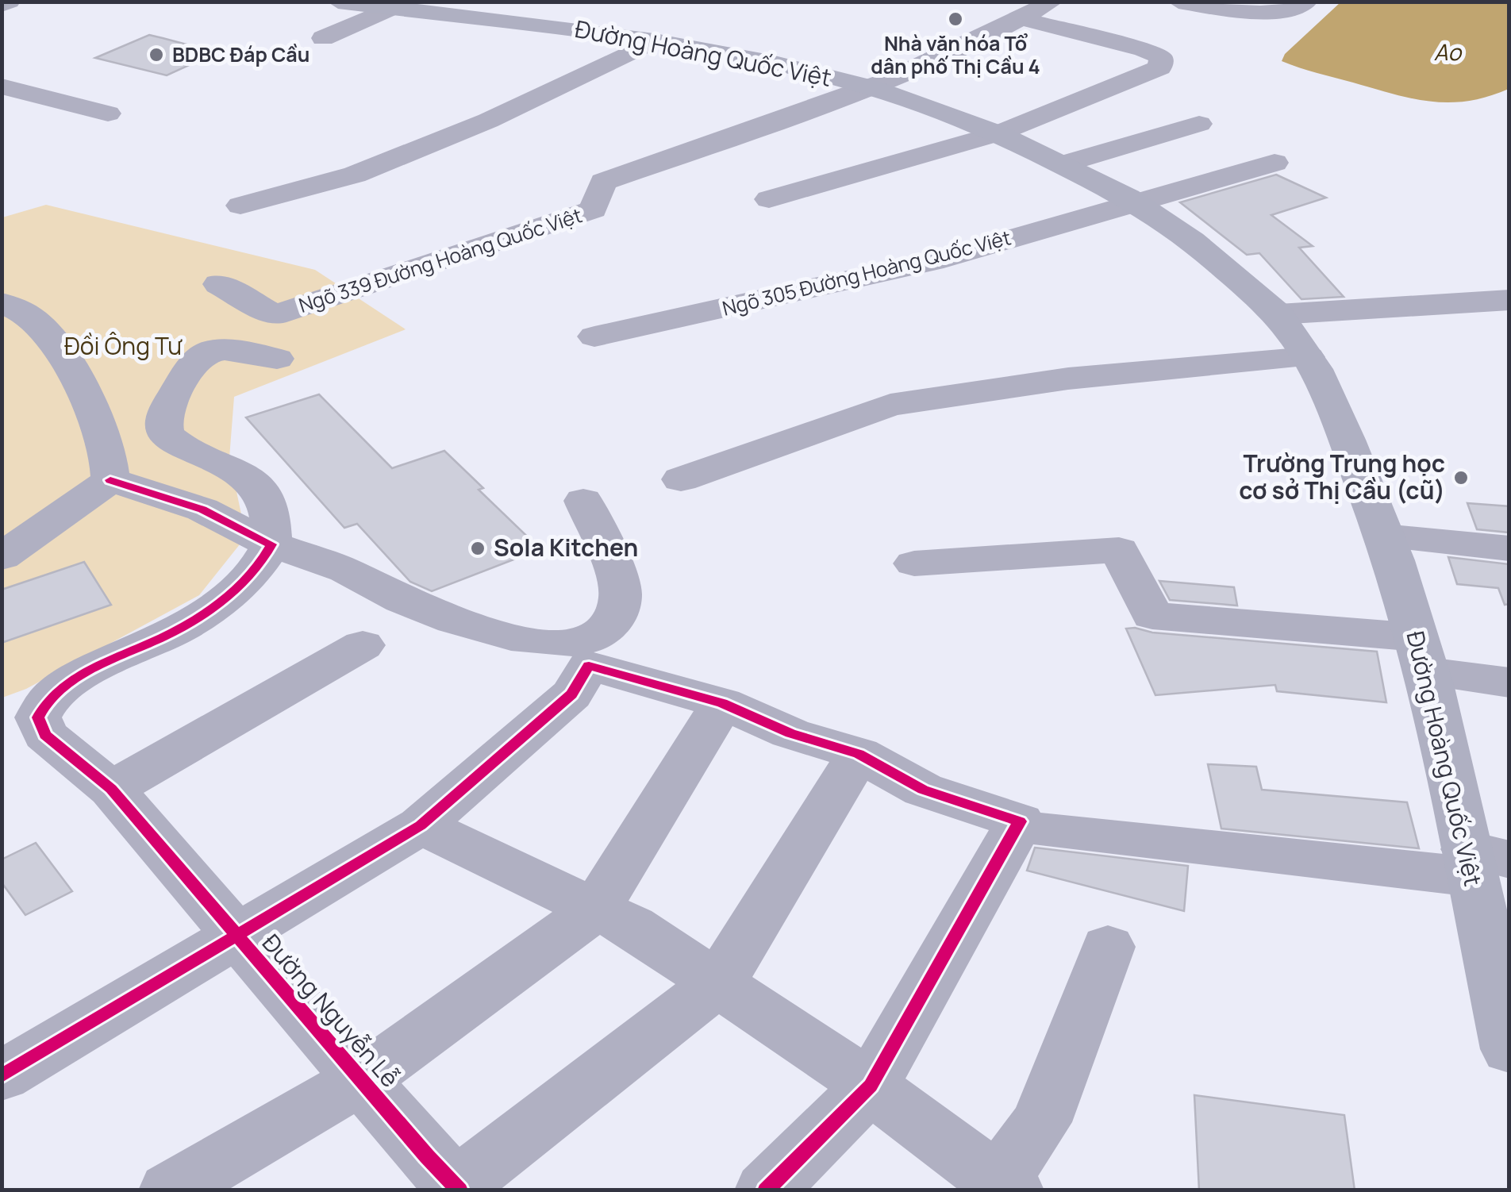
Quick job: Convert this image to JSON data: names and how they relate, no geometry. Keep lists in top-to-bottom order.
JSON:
{
  "streets": {
    "main road": ["Đường Hoàng Quốc Việt"],
    "street": ["Ngõ 339 Đường Hoàng Quốc Việt", "Ngõ 305 Đường Hoàng Quốc Việt", "Đường Nguyễn Lễ"]
  },
  "crossings": [
    ["Đường Hoàng Quốc Việt", "Ngõ 339 Đường Hoàng Quốc Việt"],
    ["Đường Hoàng Quốc Việt", "Ngõ 305 Đường Hoàng Quốc Việt"]
  ],
  "water": ["Ao"],
  "parks": ["Đồi Ông Tư"],
  "places": [
    "Nhà văn hóa Tổ dân phố Thị Cầu 4",
    "BDBC Đáp Cầu",
    "Trường Trung học cơ sở Thị Cầu (cũ)",
    "Sola Kitchen"
  ]
}
